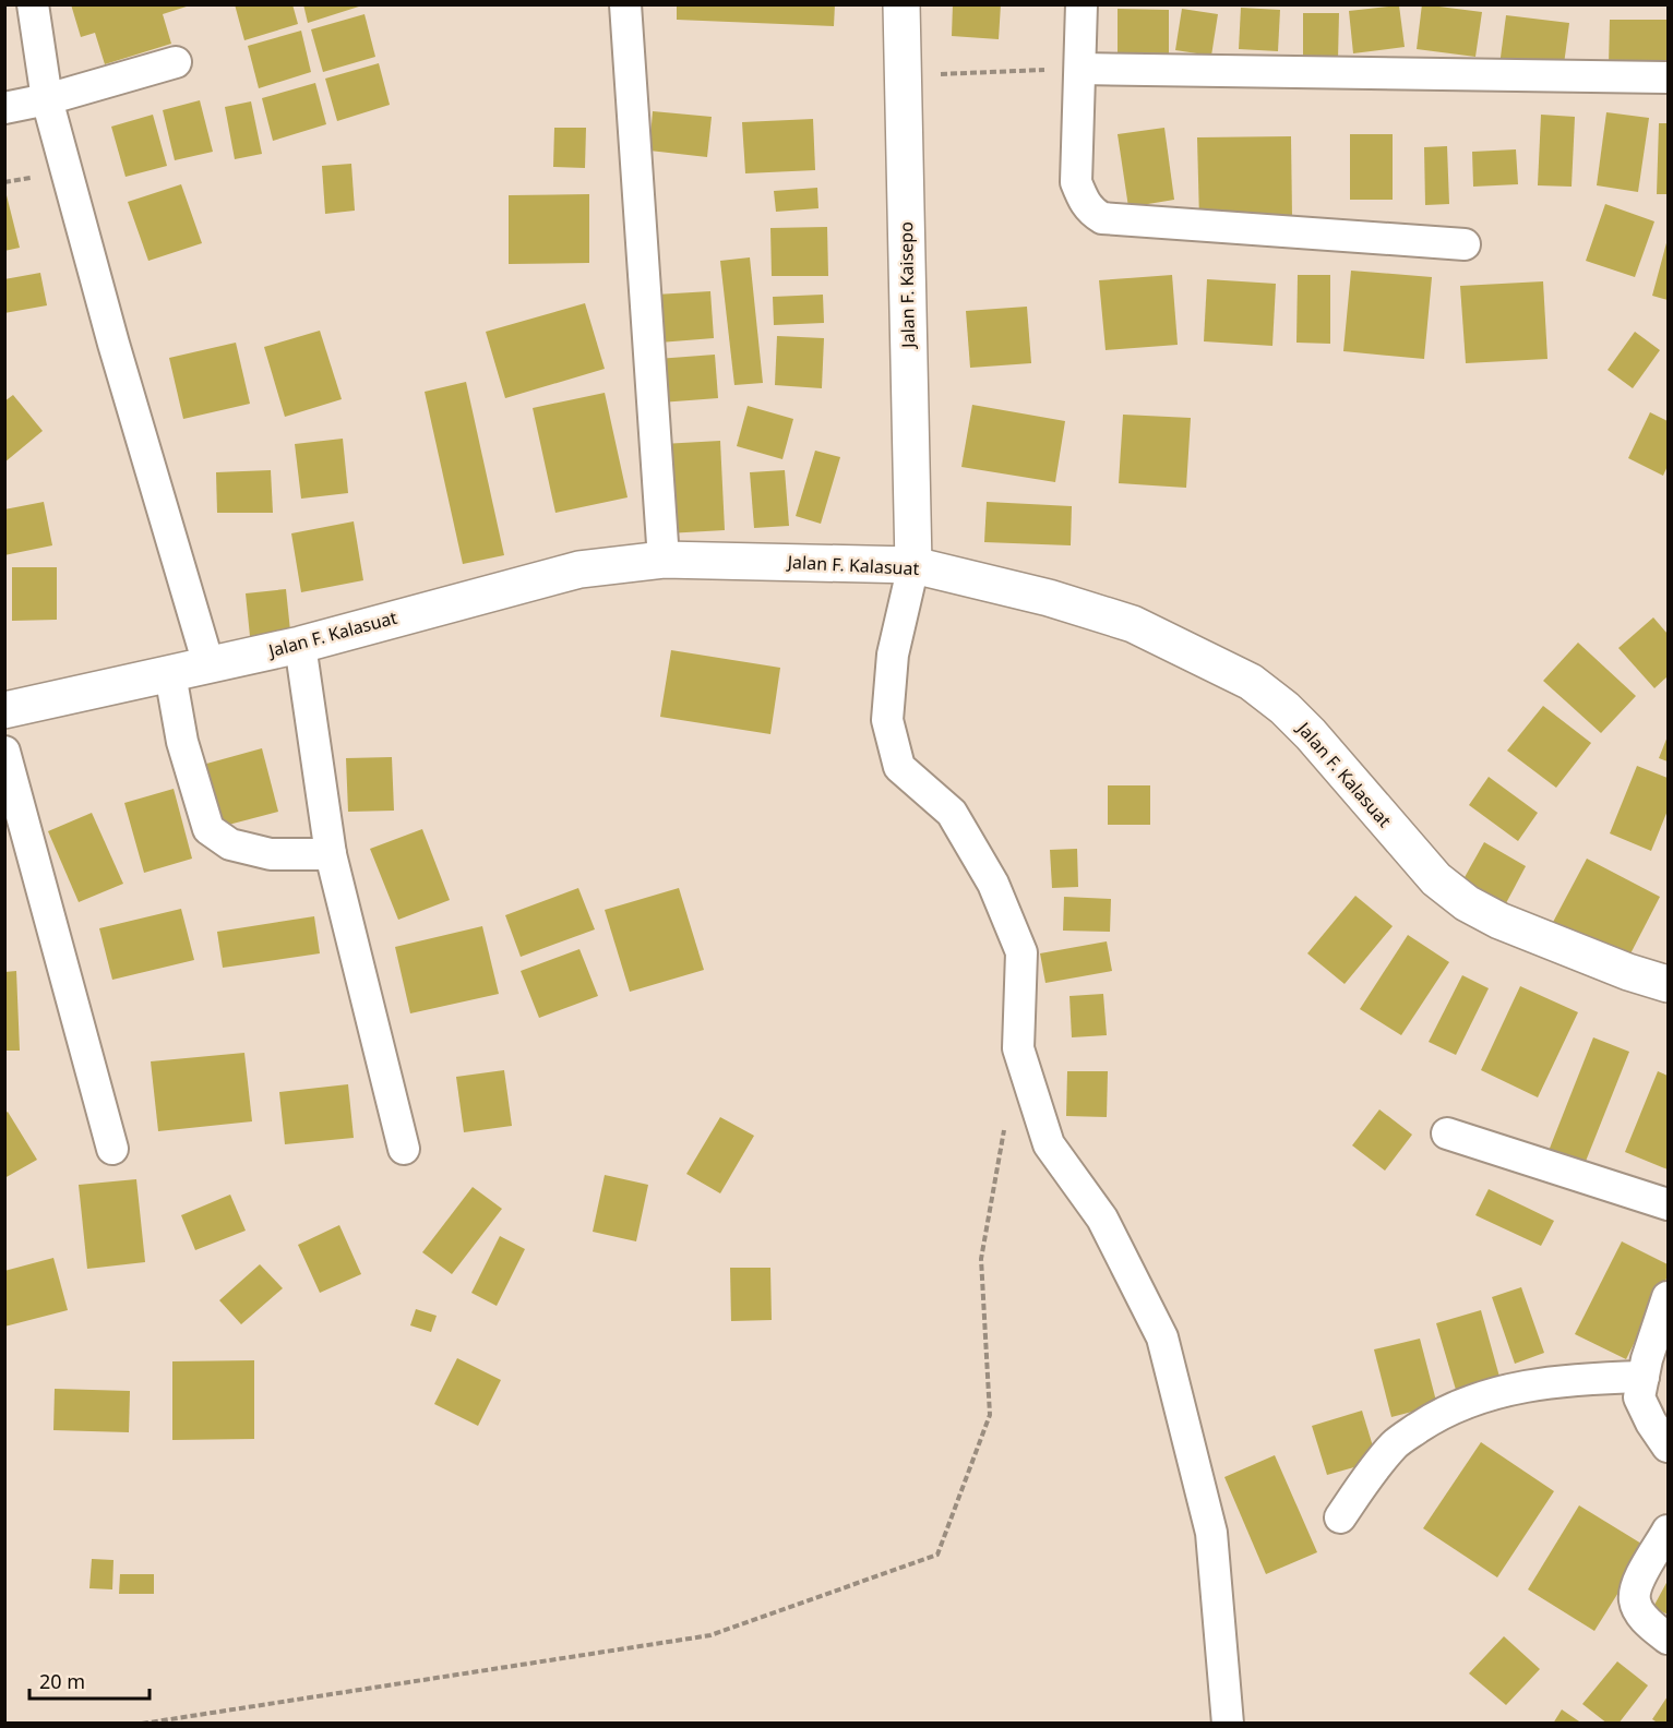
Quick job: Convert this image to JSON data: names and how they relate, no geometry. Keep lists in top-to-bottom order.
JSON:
{
  "streets": {
    "street": ["Jalan F. Kaisepo", "Jalan F. Kalasuat"]
  },
  "crossings": [
    ["Jalan F. Kaisepo", "Jalan F. Kalasuat"]
  ],
  "scale_bar": "20 m"
}
